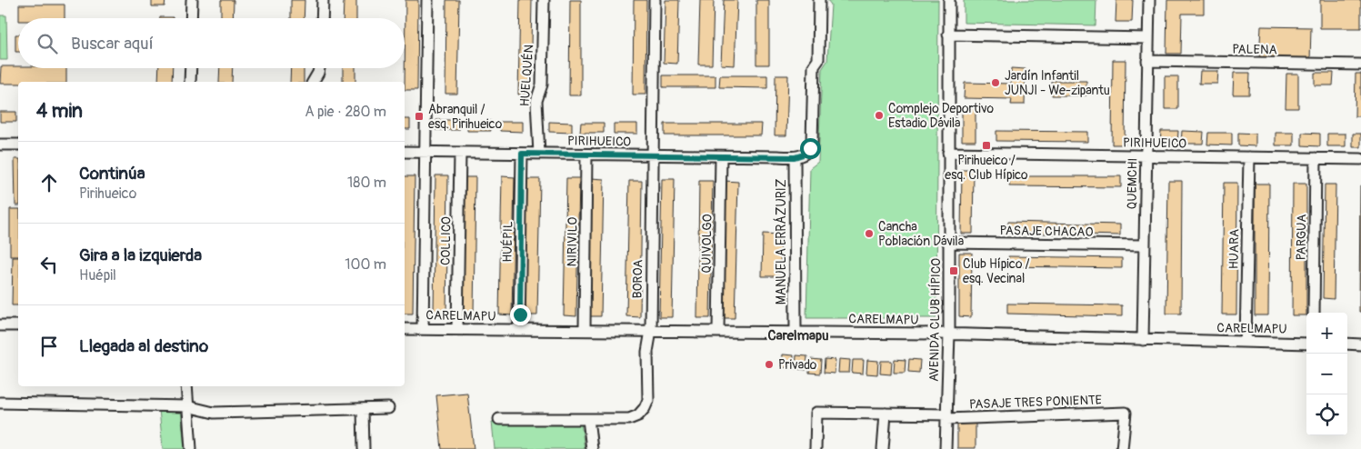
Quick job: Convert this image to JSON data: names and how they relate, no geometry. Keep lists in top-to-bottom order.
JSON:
{
  "streets": {
    "street": [
      "PALENA",
      "HUELQUÉN",
      "PIRIHUEICO",
      "QUEMCHI",
      "PASAJE CHACAO",
      "PARGUA",
      "COLLICO",
      "HUÉPIL",
      "NIRIVILO",
      "MANUELA ERRÁZURIZ",
      "QUIVOLGO",
      "HUARA",
      "BOROA",
      "CARELMAPU",
      "AVENIDA CLUB HÍPICO",
      "PASAJE TRES PONIENTE"
    ]
  },
  "crossings": [
    ["PALENA", "QUEMCHI"],
    ["HUELQUÉN", "PIRIHUEICO"],
    ["PIRIHUEICO", "QUEMCHI"],
    ["PIRIHUEICO", "PARGUA"],
    ["PIRIHUEICO", "COLLICO"],
    ["PIRIHUEICO", "HUÉPIL"],
    ["PIRIHUEICO", "NIRIVILO"],
    ["PIRIHUEICO", "MANUELA ERRÁZURIZ"],
    ["PIRIHUEICO", "QUIVOLGO"],
    ["PIRIHUEICO", "HUARA"],
    ["PIRIHUEICO", "BOROA"],
    ["PIRIHUEICO", "AVENIDA CLUB HÍPICO"],
    ["QUEMCHI", "PASAJE CHACAO"],
    ["QUEMCHI", "CARELMAPU"],
    ["PASAJE CHACAO", "AVENIDA CLUB HÍPICO"],
    ["COLLICO", "CARELMAPU"],
    ["HUÉPIL", "CARELMAPU"],
    ["NIRIVILO", "CARELMAPU"],
    ["MANUELA ERRÁZURIZ", "CARELMAPU"],
    ["QUIVOLGO", "CARELMAPU"],
    ["HUARA", "CARELMAPU"],
    ["BOROA", "CARELMAPU"],
    ["CARELMAPU", "AVENIDA CLUB HÍPICO"],
    ["AVENIDA CLUB HÍPICO", "PASAJE TRES PONIENTE"]
  ],
  "districts": ["Carelmapu"],
  "places": {
    "other": [
      "Jardín Infantil JUNJI - We-zipantu",
      "Complejo Deportivo Estadio Dávila",
      "Cancha Población Dávila",
      "Privado"
    ],
    "transit": ["Abranquil / esq. Pirihueico", "Pirihueico / esq. Club Hípico", "Club Hípico / esq. Vecinal"]
  },
  "page": {
    "search": "Buscar aquí",
    "heading": ["4 min", "A pie · 280 m"],
    "list": [
      ["Continúa", "Pirihueico", "180 m"],
      ["Gira a la izquierda", "Huépil", "100 m"],
      "Llegada al destino"
    ],
    "map_buttons": ["+", "−"]
  }
}
